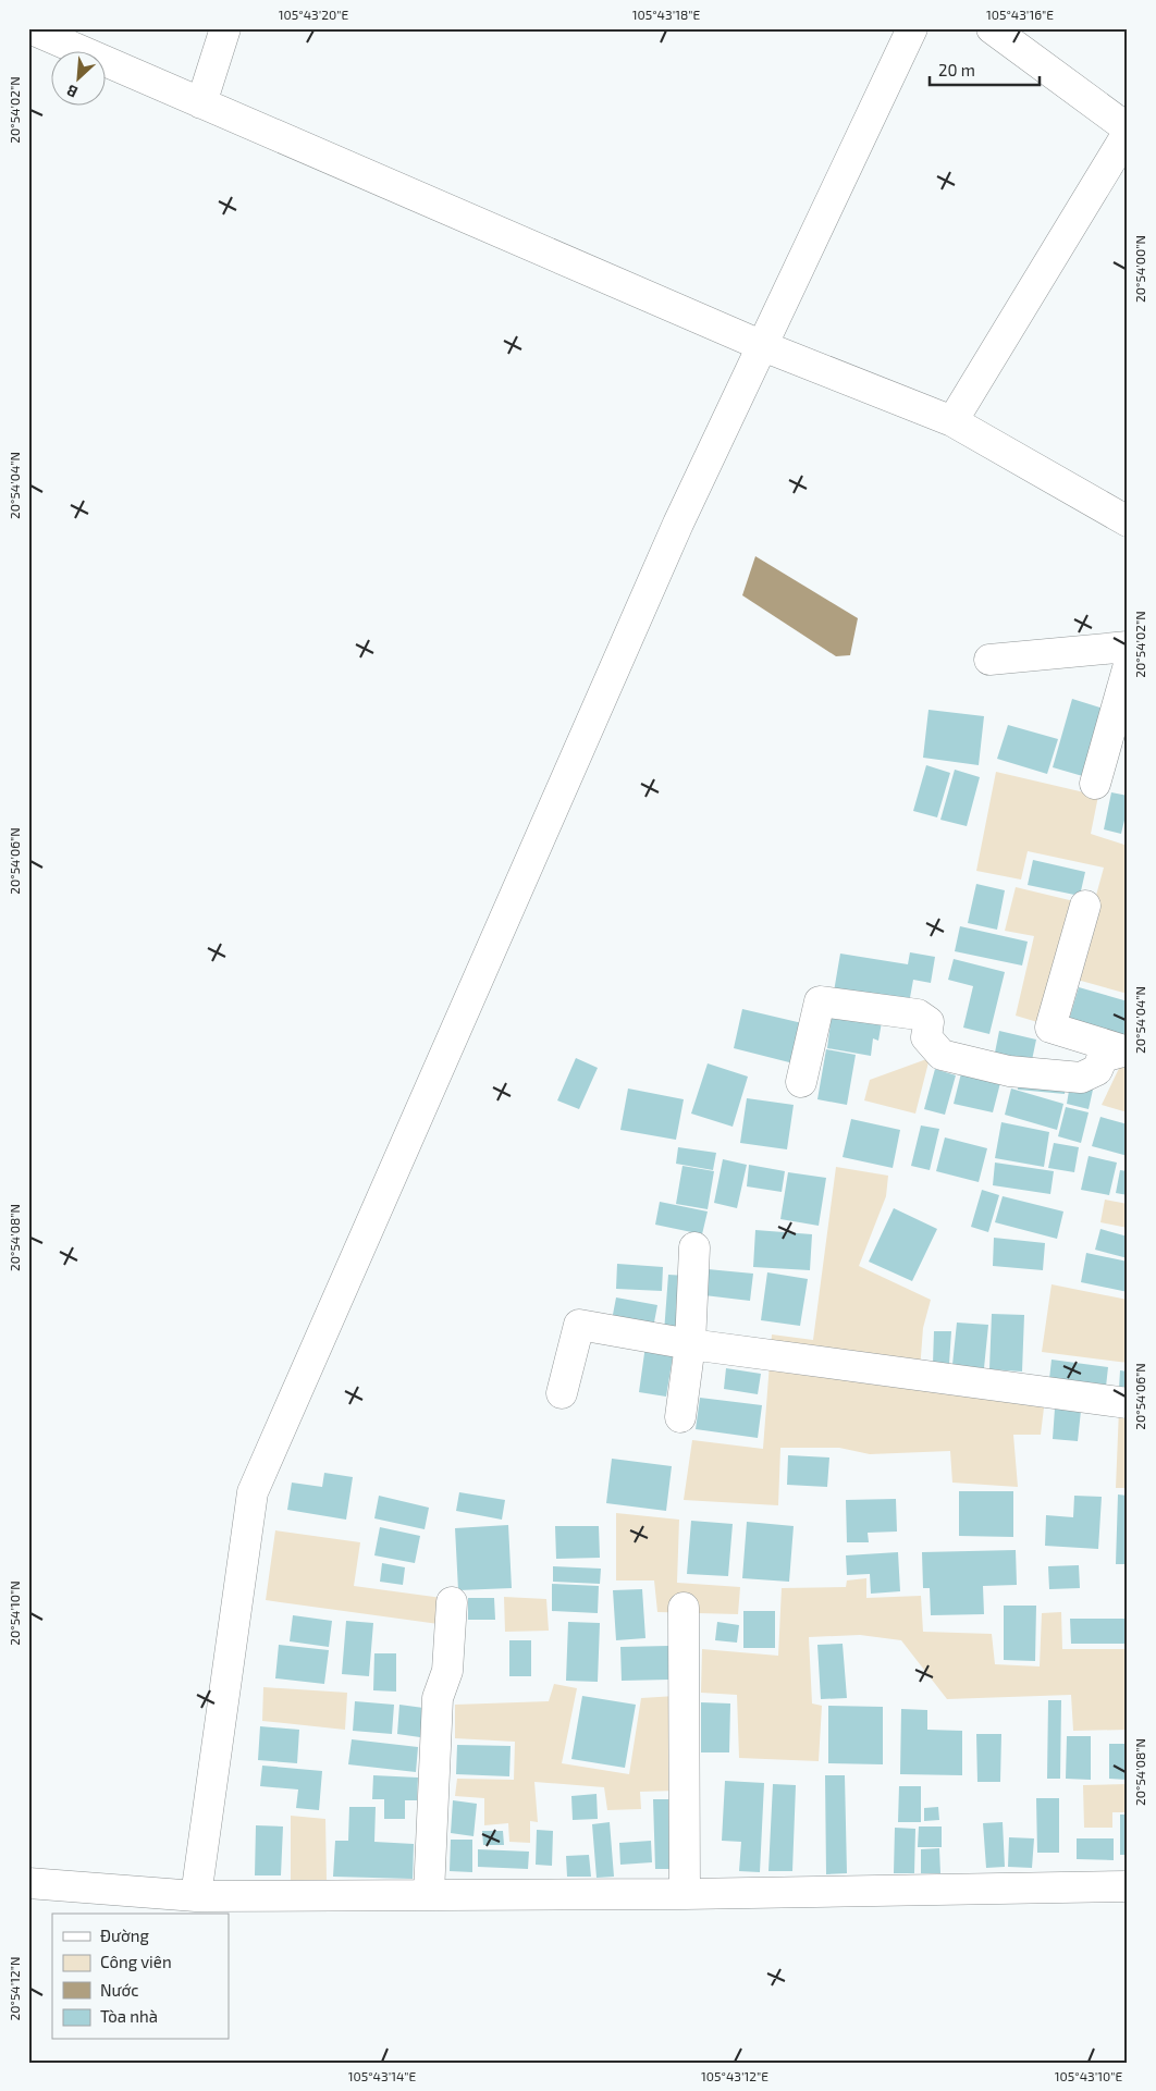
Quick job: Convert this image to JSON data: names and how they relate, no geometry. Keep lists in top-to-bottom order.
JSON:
{
  "legend": [
    "Đường",
    "Công viên",
    "Nước",
    "Tòa nhà"
  ],
  "scale_bar": "20 m",
  "north": "bottom left",
  "coordinates": [
    "105°43'20\"E",
    "105°43'18\"E",
    "105°43'16\"E",
    "20°54'02\"N",
    "20°54'00\"N",
    "20°54'04\"N",
    "20°54'06\"N",
    "20°54'08\"N",
    "20°54'10\"N",
    "20°54'12\"N",
    "105°43'14\"E",
    "105°43'12\"E",
    "105°43'10\"E"
  ]
}
